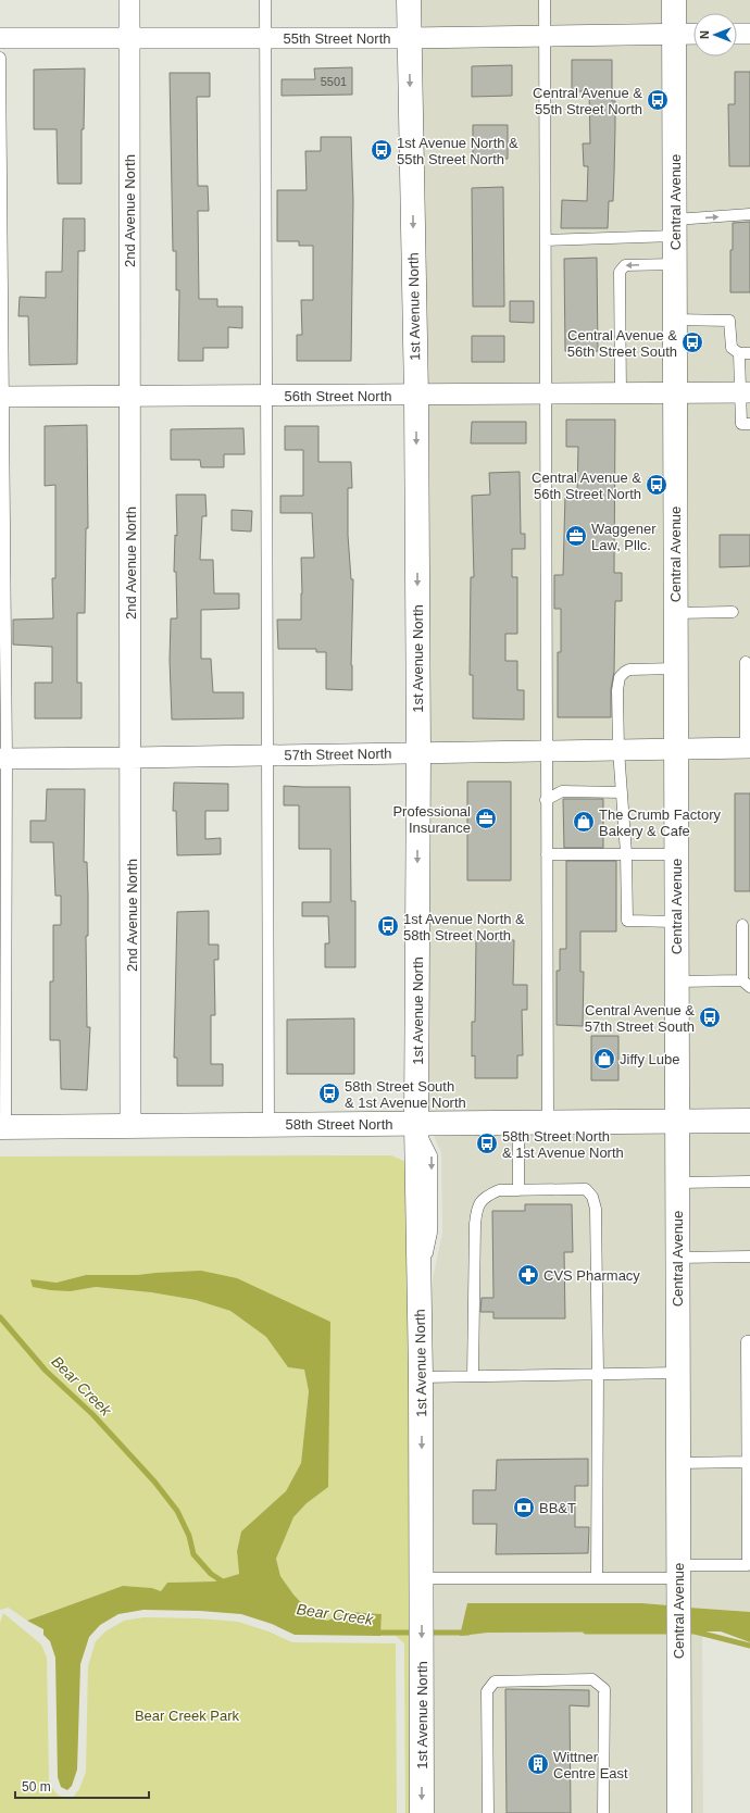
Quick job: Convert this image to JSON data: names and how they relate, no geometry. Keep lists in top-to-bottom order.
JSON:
{
  "streets": {
    "main road": ["Central Avenue", "1st Avenue North", "58th Street North"],
    "street": [
      "55th Street North",
      "2nd Avenue North",
      "56th Street North",
      "57th Street North"
    ]
  },
  "crossings": [
    ["55th Street North", "Central Avenue"],
    ["55th Street North", "2nd Avenue North"],
    ["55th Street North", "1st Avenue North"],
    ["Central Avenue", "56th Street North"],
    ["Central Avenue", "57th Street North"],
    ["Central Avenue", "58th Street North"],
    ["2nd Avenue North", "56th Street North"],
    ["2nd Avenue North", "57th Street North"],
    ["2nd Avenue North", "58th Street North"],
    ["1st Avenue North", "56th Street North"],
    ["1st Avenue North", "57th Street North"],
    ["1st Avenue North", "58th Street North"]
  ],
  "one_way": ["1st Avenue North"],
  "water": ["Bear Creek"],
  "parks": ["Bear Creek Park"],
  "places": {
    "bus stop": [
      "Central Avenue & 55th Street North",
      "1st Avenue North & 55th Street North",
      "Central Avenue & 56th Street South",
      "Central Avenue & 56th Street North",
      "1st Avenue North & 58th Street North",
      "Central Avenue & 57th Street South",
      "58th Street South & 1st Avenue North",
      "58th Street North & 1st Avenue North"
    ],
    "office": ["Waggener Law, Pllc.", "Professional Insurance"],
    "shop": ["The Crumb Factory Bakery & Cafe", "Jiffy Lube"],
    "pharmacy": ["CVS Pharmacy"],
    "bank": ["BB&T"],
    "building": ["Wittner Centre East"]
  },
  "house_numbers": ["5501"],
  "scale_bar": "50 m",
  "north": "left"
}
